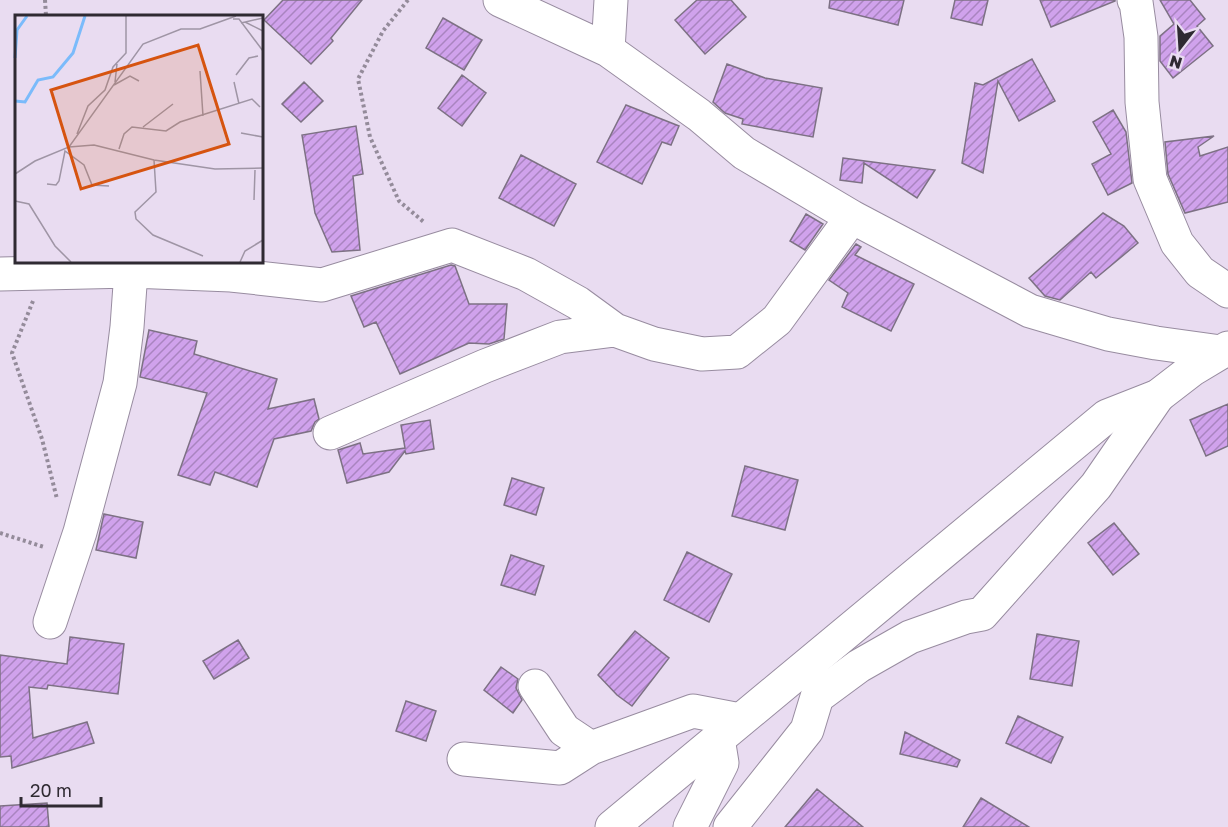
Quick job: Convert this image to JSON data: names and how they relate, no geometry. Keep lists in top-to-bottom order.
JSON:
{
  "scale_bar": "20 m",
  "north": "bottom"
}
